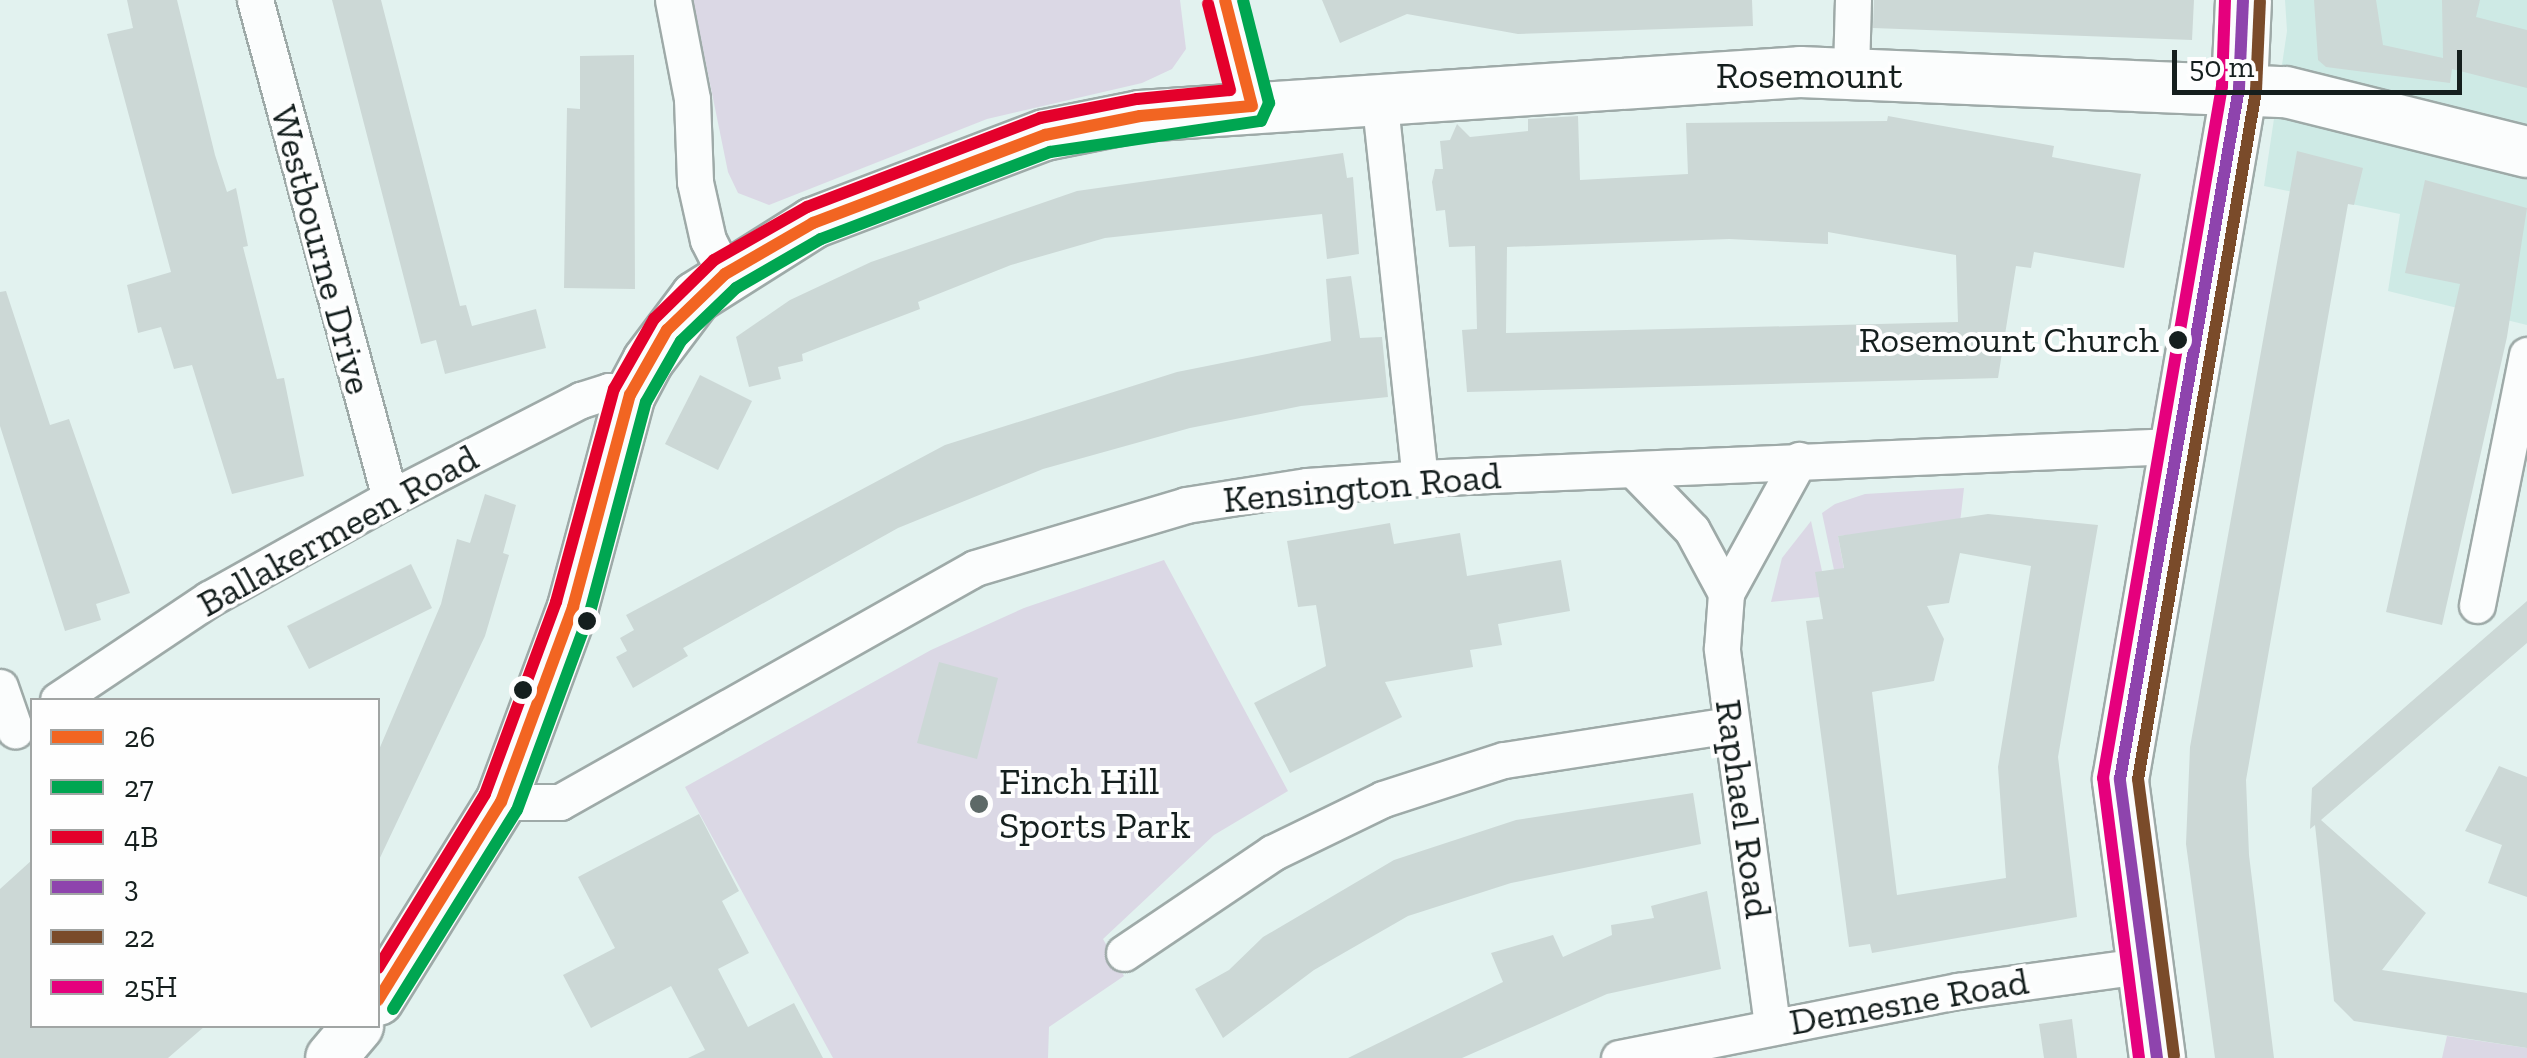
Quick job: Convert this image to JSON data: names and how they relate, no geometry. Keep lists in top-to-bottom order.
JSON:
{
  "streets": {
    "main road": ["Rosemount"],
    "street": [
      "Westbourne Drive",
      "Kensington Road",
      "Ballakermeen Road",
      "Raphael Road",
      "Demesne Road"
    ]
  },
  "crossings": [
    ["Rosemount", "Kensington Road"],
    ["Rosemount", "Ballakermeen Road"],
    ["Westbourne Drive", "Ballakermeen Road"],
    ["Kensington Road", "Raphael Road"],
    ["Raphael Road", "Demesne Road"]
  ],
  "places": ["Rosemount Church", "Finch Hill Sports Park"],
  "lines": [
    "transit line 26",
    "transit line 27",
    "transit line 3",
    "transit line 25H",
    "transit line 22",
    "transit line 4B"
  ],
  "legend": [
    "26",
    "27",
    "4B",
    "3",
    "22",
    "25H"
  ],
  "scale_bar": "50 m"
}
